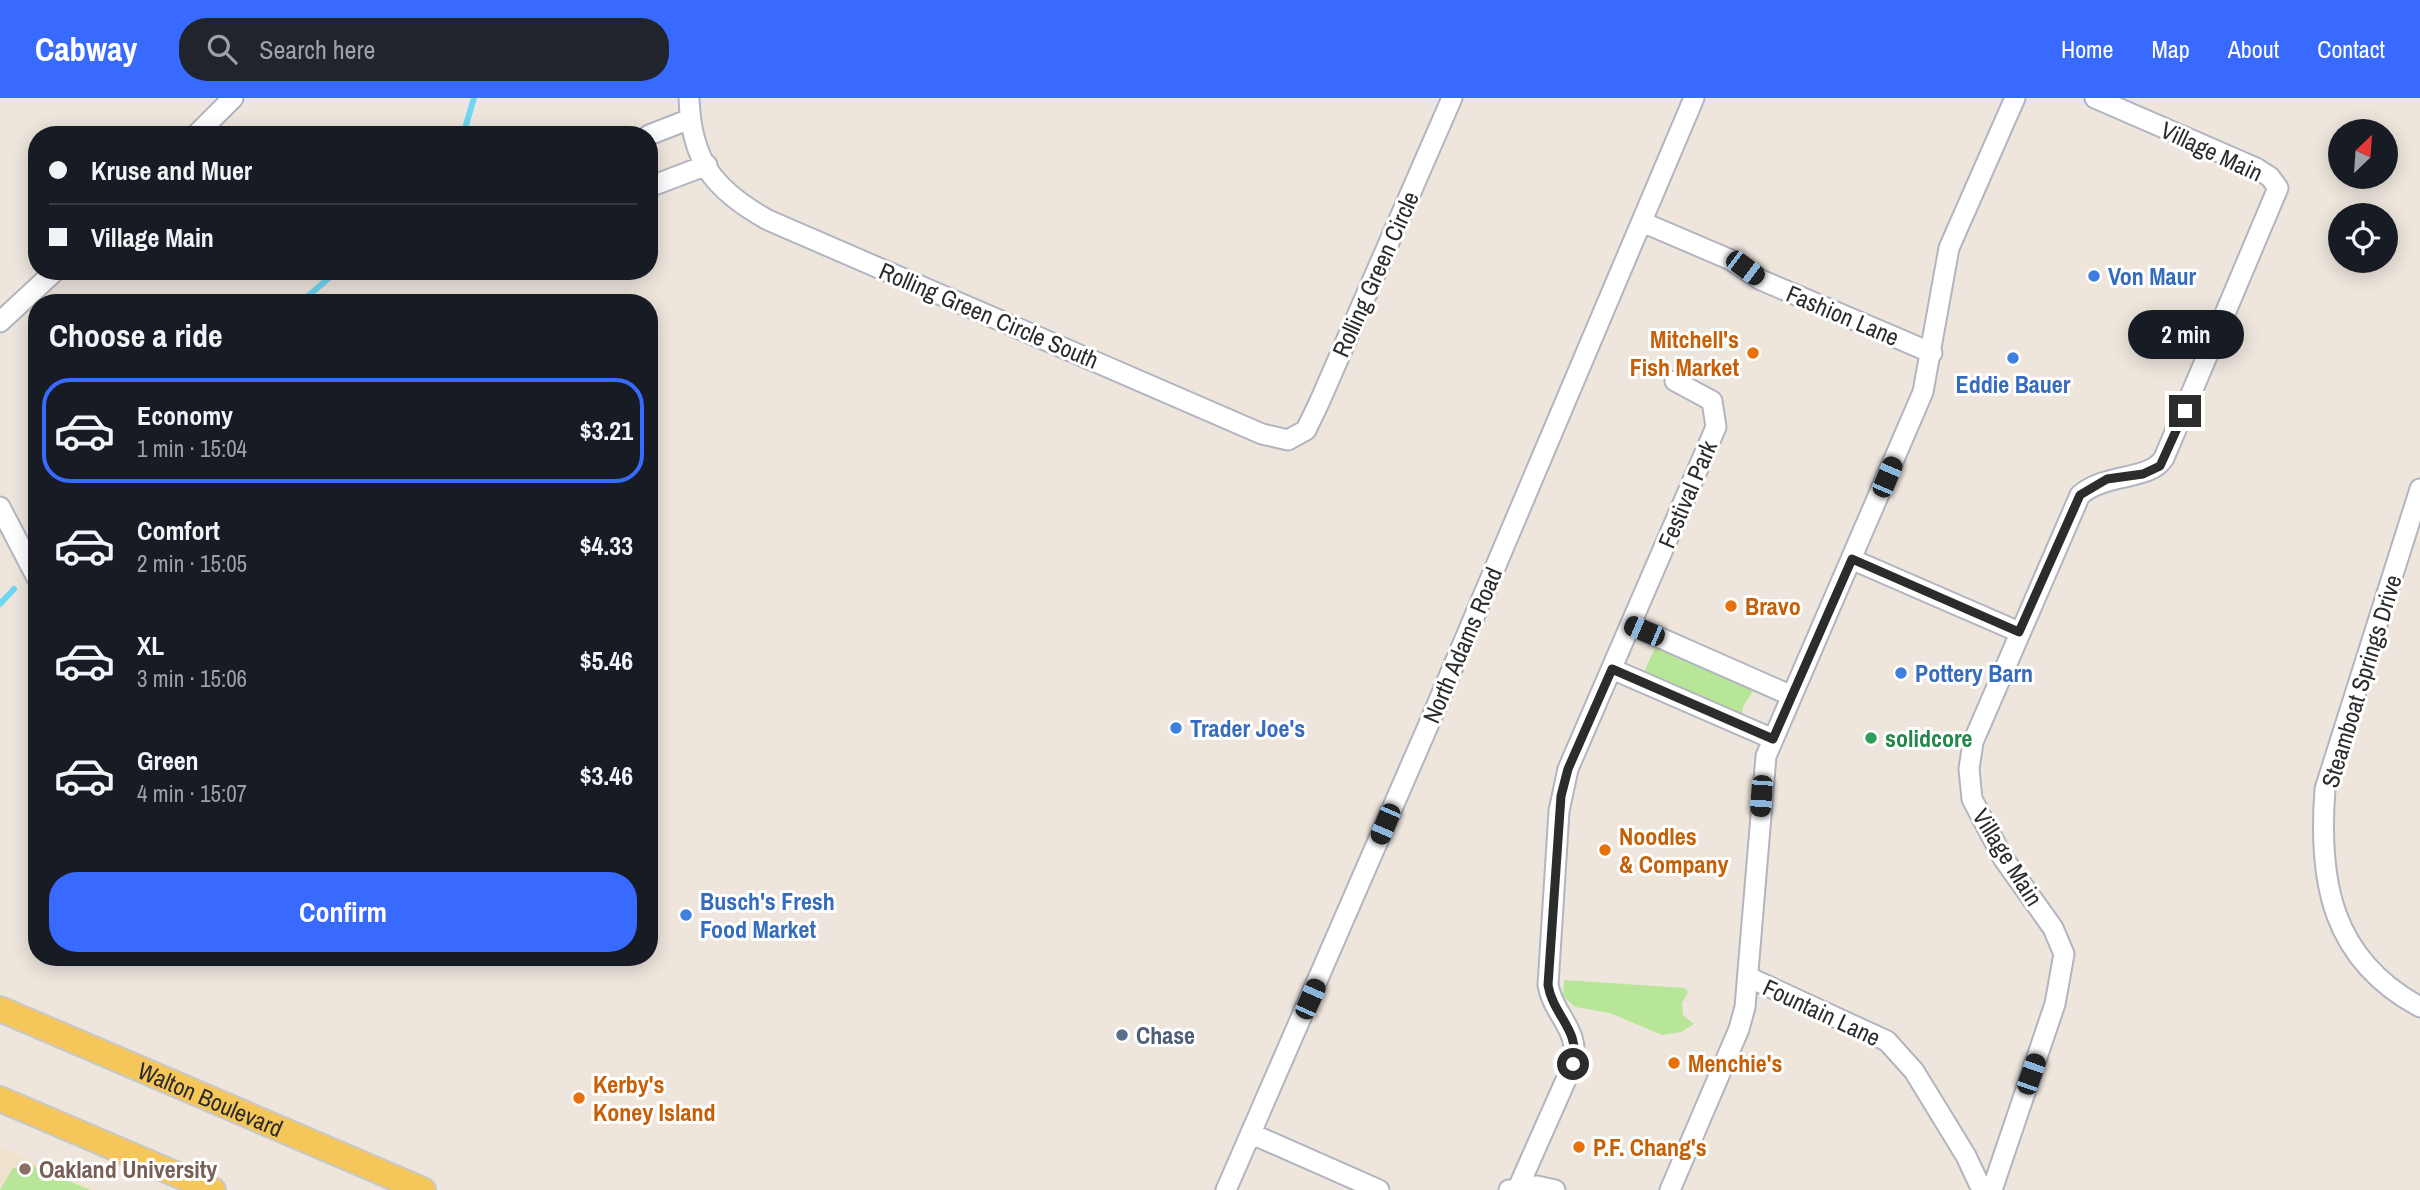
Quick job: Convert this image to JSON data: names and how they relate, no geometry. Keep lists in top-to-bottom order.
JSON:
{
  "streets": {
    "main road": ["Walton Boulevard"],
    "street": [
      "Village Main",
      "Rolling Green Circle",
      "Rolling Green Circle South",
      "Fashion Lane",
      "Festival Park",
      "North Adams Road",
      "Steamboat Springs Drive",
      "Fountain Lane"
    ]
  },
  "crossings": [
    ["Rolling Green Circle", "Rolling Green Circle South"],
    ["Fashion Lane", "North Adams Road"]
  ],
  "places": [
    "Von Maur",
    "Mitchell's Fish Market",
    "Eddie Bauer",
    "Bravo",
    "Pottery Barn",
    "Trader Joe's",
    "solidcore",
    "Noodles & Company",
    "Busch's Fresh Food Market",
    "Chase",
    "Menchie's",
    "Kerby's Koney Island",
    "P.F. Chang's",
    "Oakland University"
  ],
  "north": "top right",
  "page": {
    "header": "Cabway",
    "search": "Search here",
    "nav": [
      "Home",
      "Map",
      "About",
      "Contact"
    ],
    "banner": ["Kruse and Muer", "Village Main"],
    "heading": "Choose a ride",
    "bubble": "2 min",
    "list": [
      {
        "name": "Economy",
        "note": "1 min · 15:04",
        "value": "$3.21"
      },
      {
        "name": "Comfort",
        "note": "2 min · 15:05",
        "value": "$4.33"
      },
      {
        "name": "XL",
        "note": "3 min · 15:06",
        "value": "$5.46"
      },
      {
        "name": "Green",
        "note": "4 min · 15:07",
        "value": "$3.46"
      }
    ],
    "buttons": "Confirm"
  }
}
